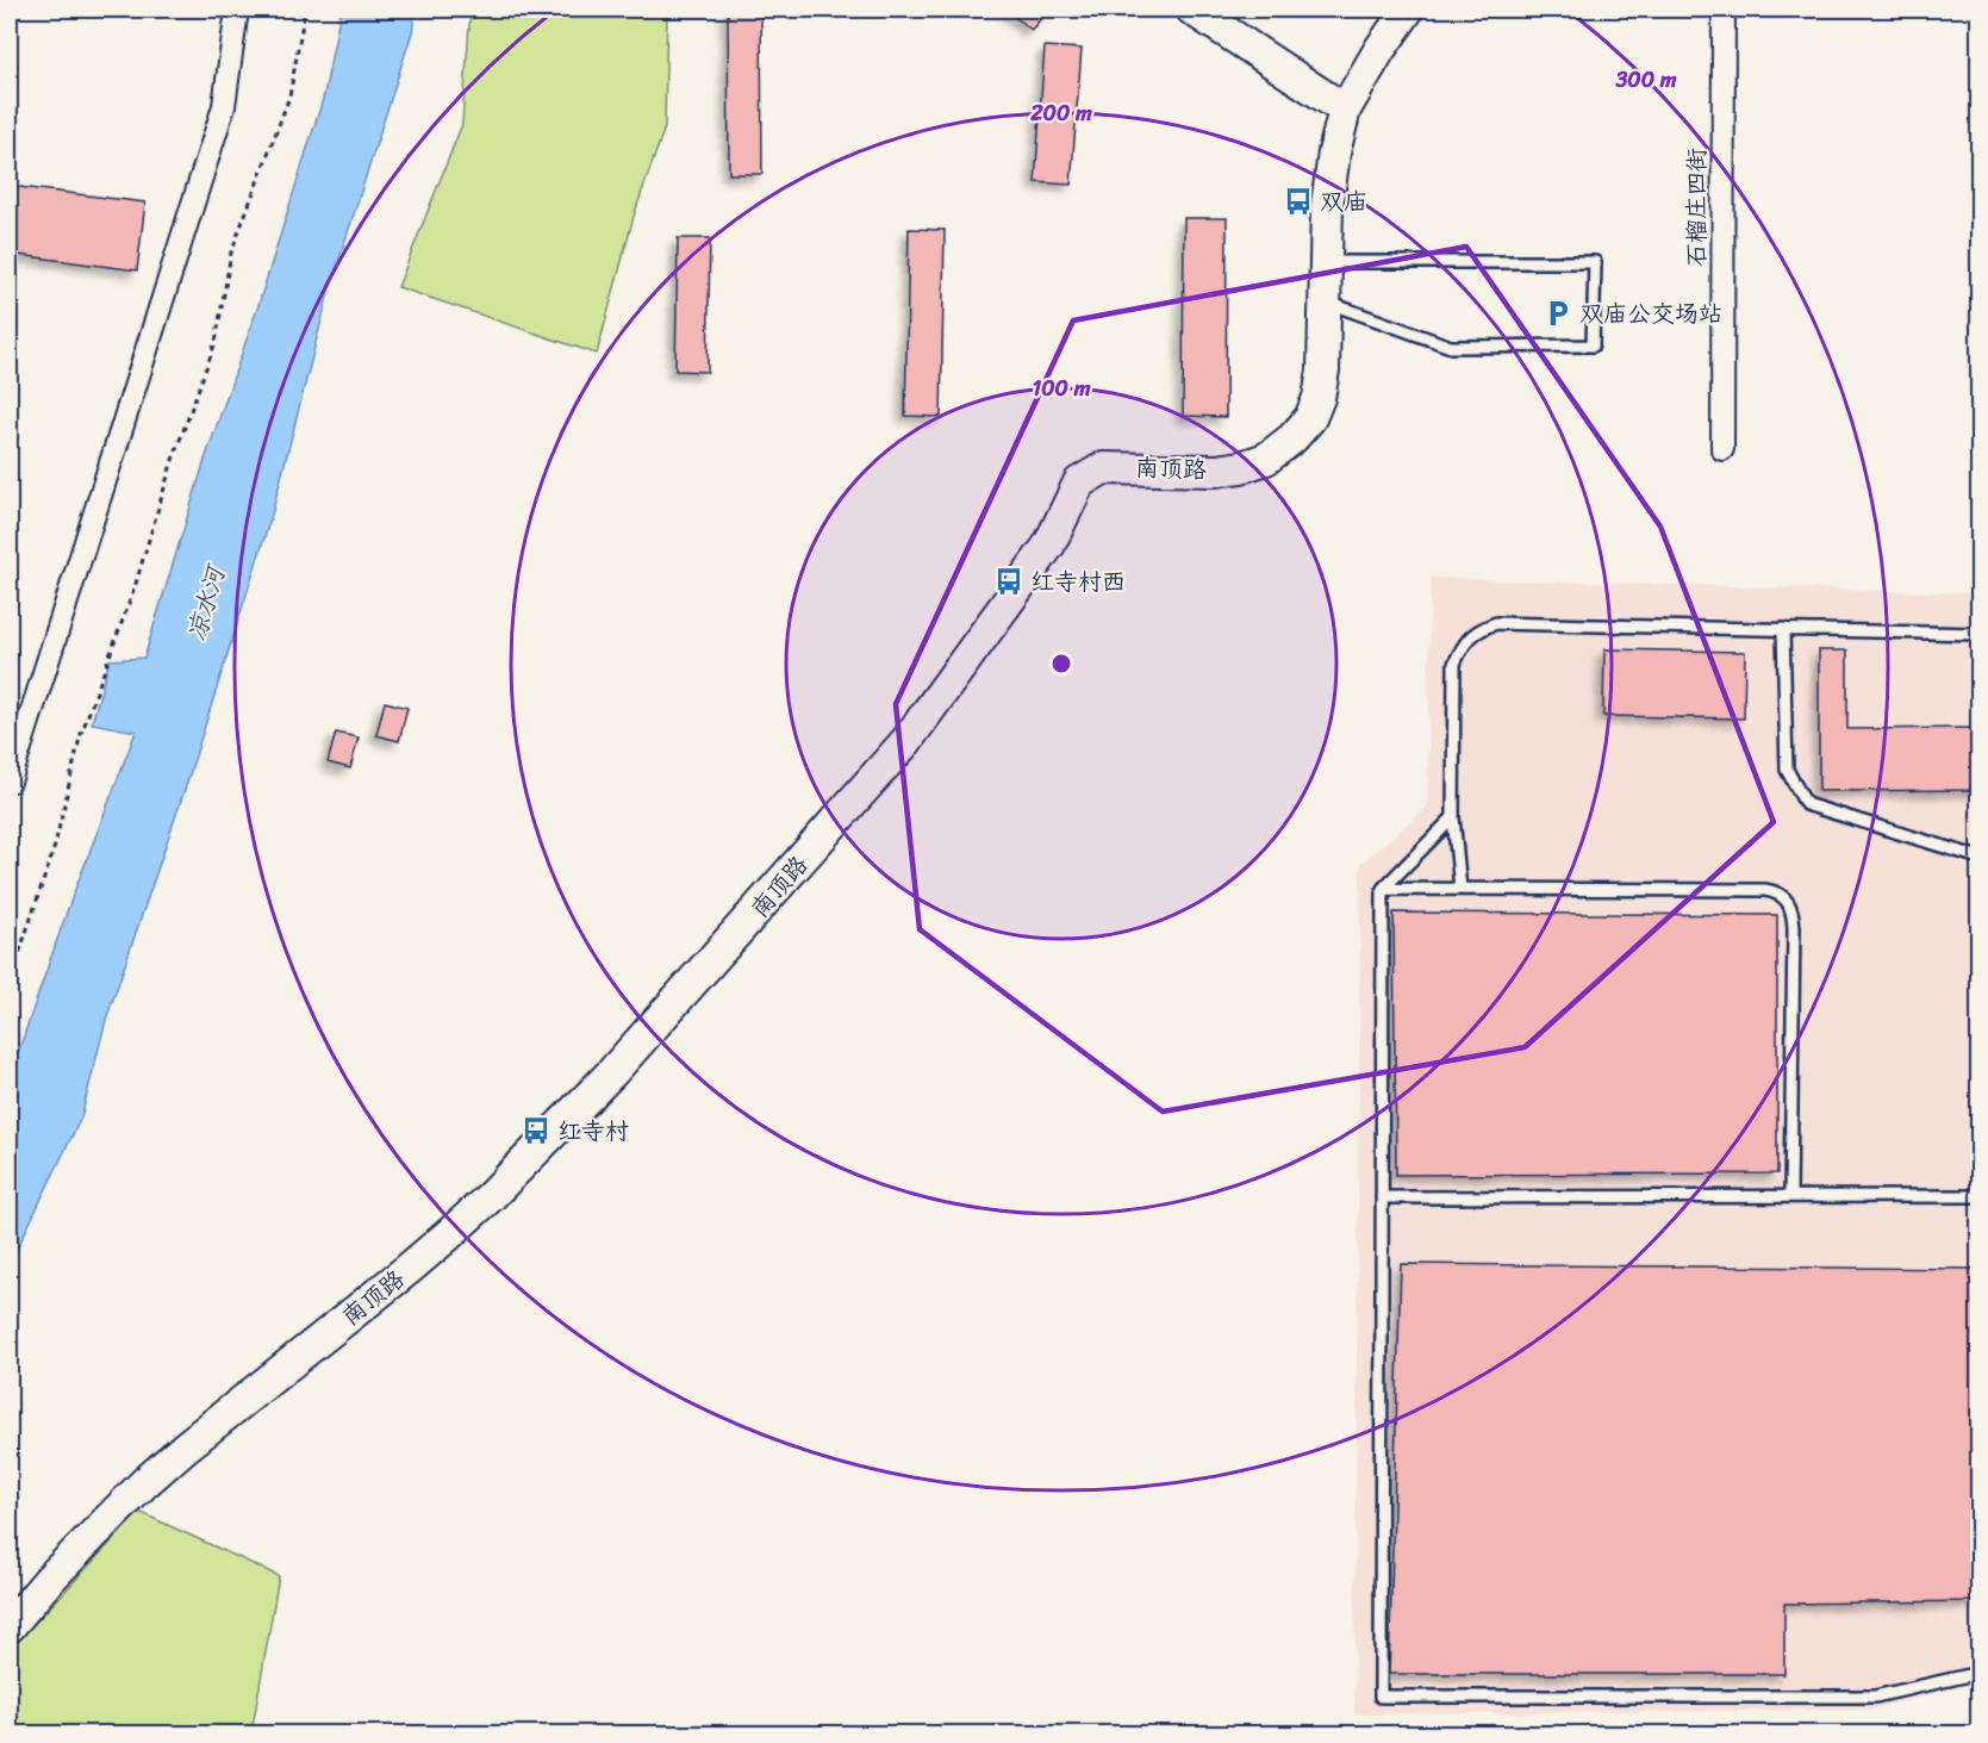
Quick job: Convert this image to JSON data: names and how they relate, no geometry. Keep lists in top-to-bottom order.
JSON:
{
  "streets": {
    "street": ["石榴庄四街", "南顶路"]
  },
  "water": ["凉水河"],
  "places": {
    "bus stop": ["双庙", "红寺村西", "红寺村"],
    "parking": ["双庙公交场站"]
  },
  "rings": ["300 m", "200 m", "100 m"]
}
